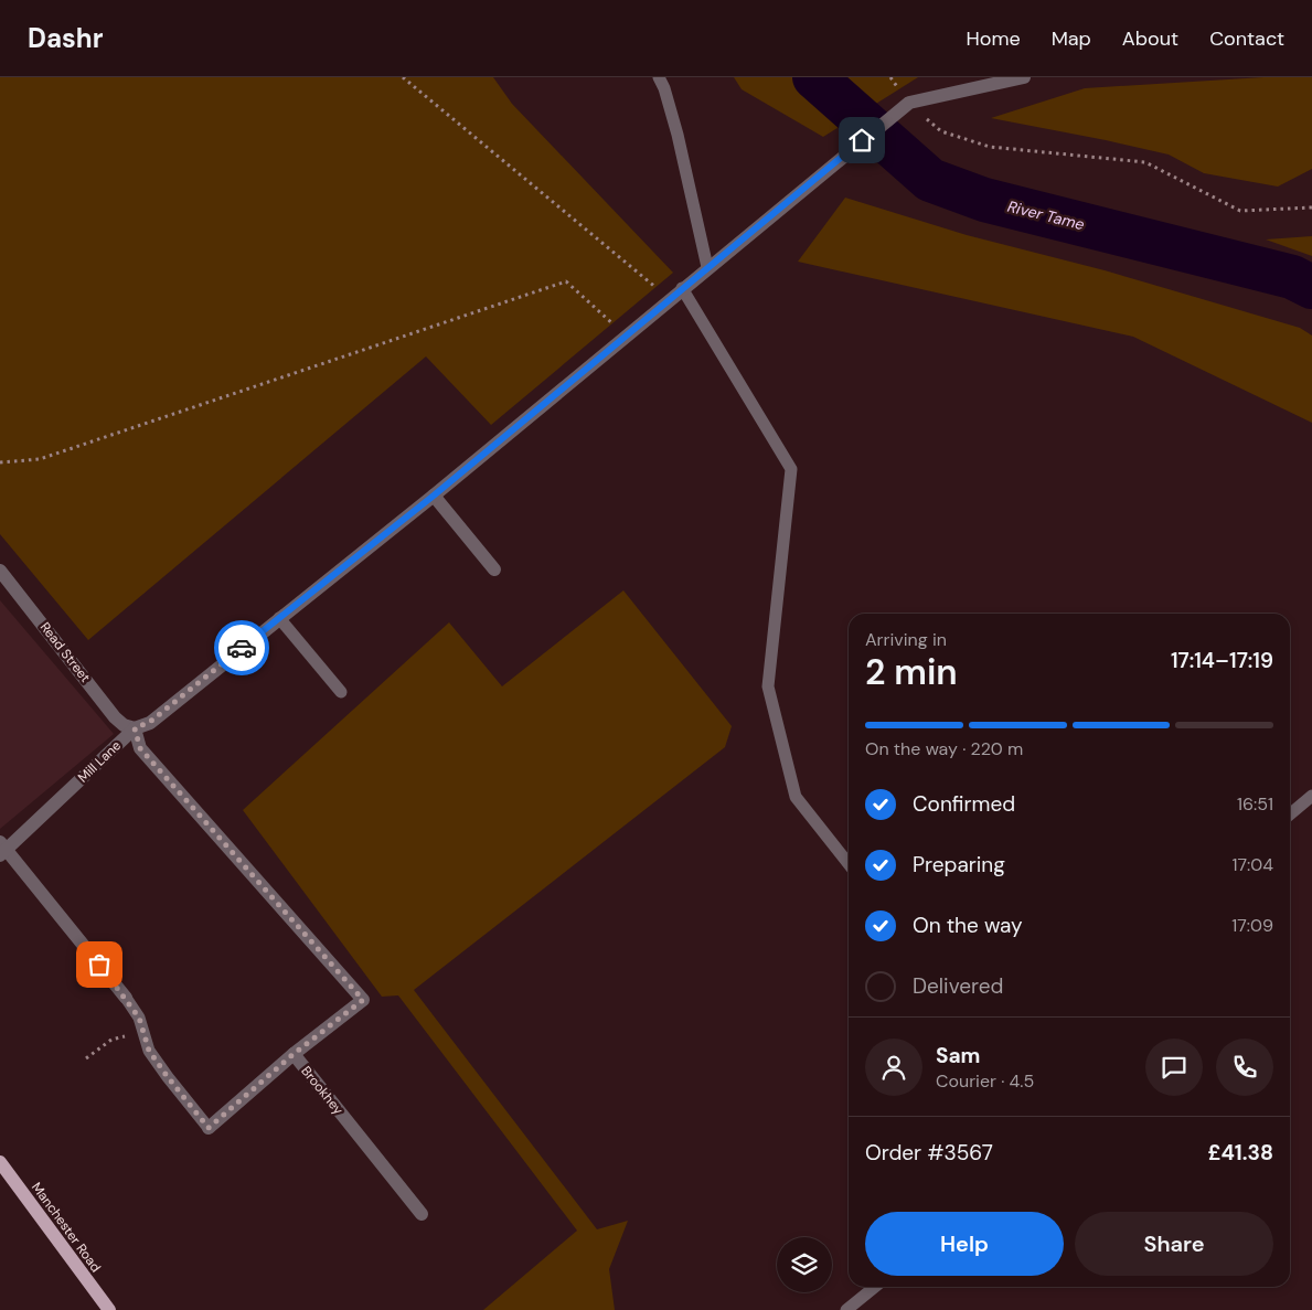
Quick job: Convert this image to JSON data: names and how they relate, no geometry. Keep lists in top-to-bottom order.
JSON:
{
  "streets": {
    "main road": ["Manchester Road"],
    "street": ["Read Street", "Mill Lane", "Brookhey"]
  },
  "crossings": [
    ["Read Street", "Mill Lane"]
  ],
  "water": ["River Tame"],
  "page": {
    "header": "Dashr",
    "nav": [
      "Home",
      "Map",
      "About",
      "Contact"
    ],
    "heading": ["2 min", "Arriving in", "17:14–17:19"],
    "panel": [
      "Sam",
      "Courier · 4.5",
      "Order #3567",
      "£41.38"
    ],
    "bar": "On the way · 220 m",
    "list": [
      ["Confirmed", "16:51"],
      ["Preparing", "17:04"],
      ["On the way", "17:09"],
      "Delivered"
    ],
    "buttons": ["Help", "Share"]
  }
}
